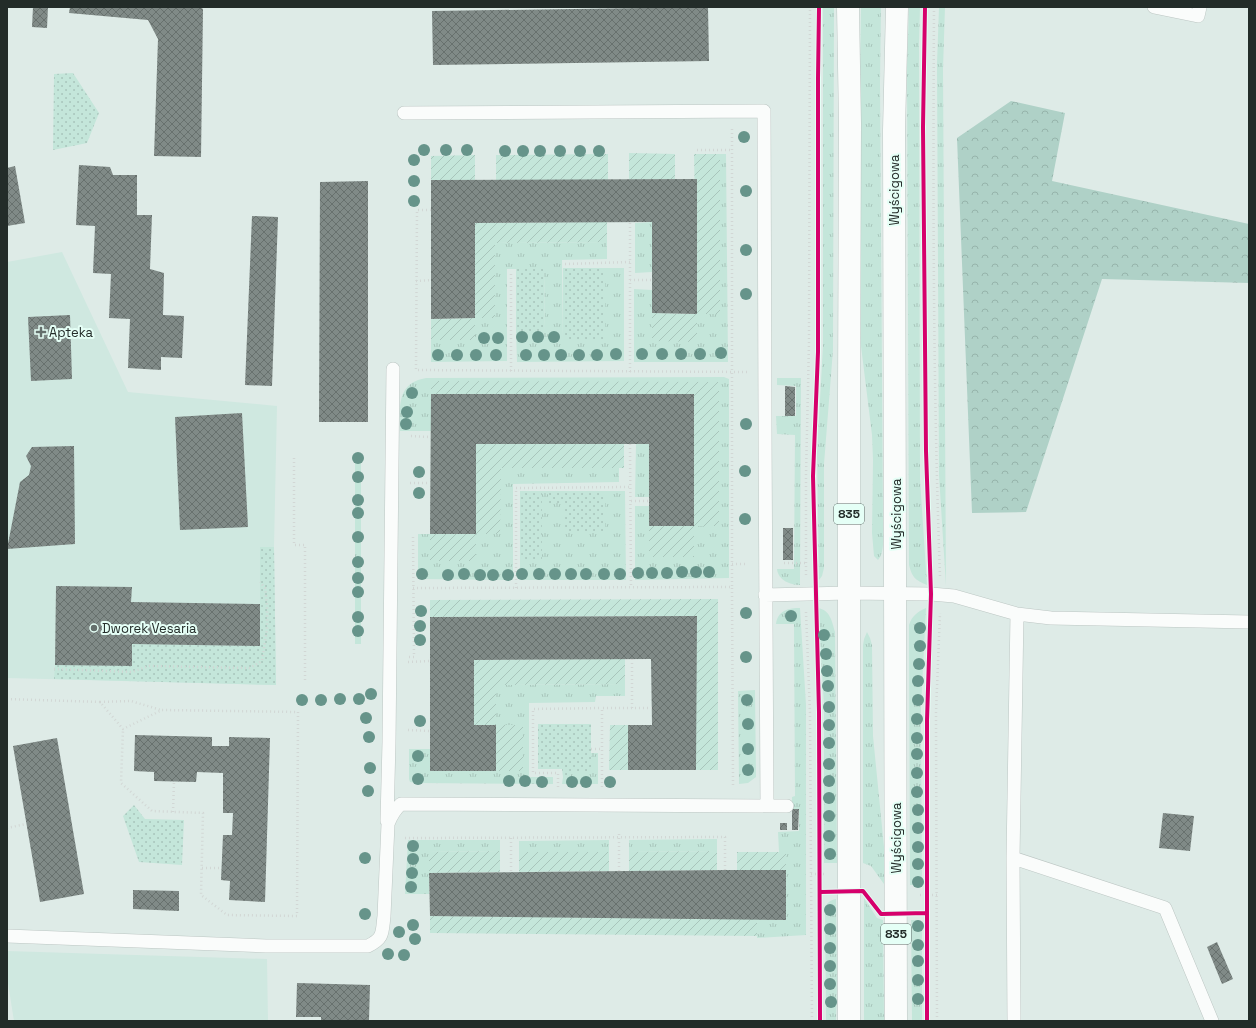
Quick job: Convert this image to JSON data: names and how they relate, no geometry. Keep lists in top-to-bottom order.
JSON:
{
  "streets": {
    "main road": ["Wyścigowa", "835"]
  },
  "places": {
    "health": ["Apteka"],
    "other": ["Dworek Vesaria"]
  }
}
